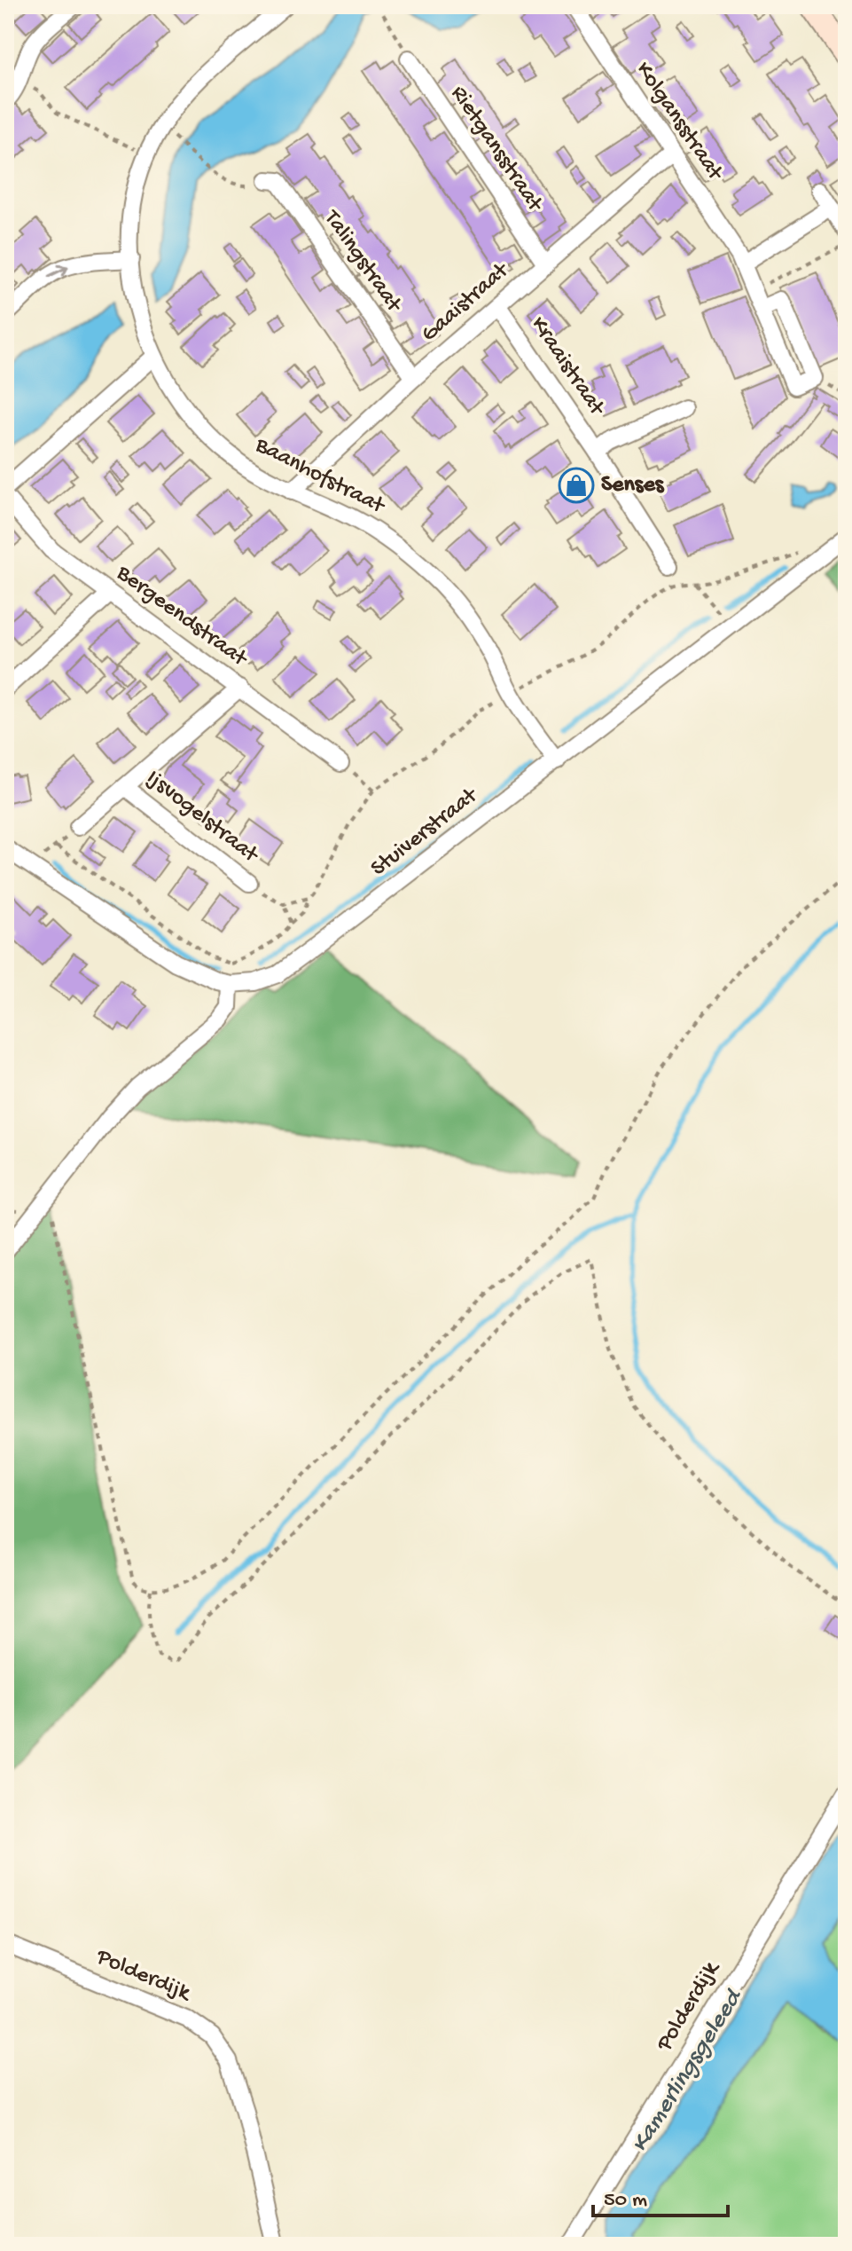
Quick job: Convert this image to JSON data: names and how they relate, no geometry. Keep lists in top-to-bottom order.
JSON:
{
  "streets": {
    "street": [
      "Kolgansstraat",
      "Rietgansstraat",
      "Talingstraat",
      "Gaaistraat",
      "Kraaistraat",
      "Baanhofstraat",
      "Bergeendstraat",
      "Ijsvogelstraat",
      "Stuiverstraat",
      "Polderdijk"
    ]
  },
  "crossings": [
    ["Kolgansstraat", "Gaaistraat"],
    ["Rietgansstraat", "Gaaistraat"],
    ["Talingstraat", "Gaaistraat"],
    ["Gaaistraat", "Kraaistraat"],
    ["Gaaistraat", "Baanhofstraat"],
    ["Baanhofstraat", "Stuiverstraat"],
    ["Bergeendstraat", "Ijsvogelstraat"]
  ],
  "water": ["Kamerlingsgeleed"],
  "places": {
    "shop": ["Senses"]
  },
  "scale_bar": "50 m"
}
